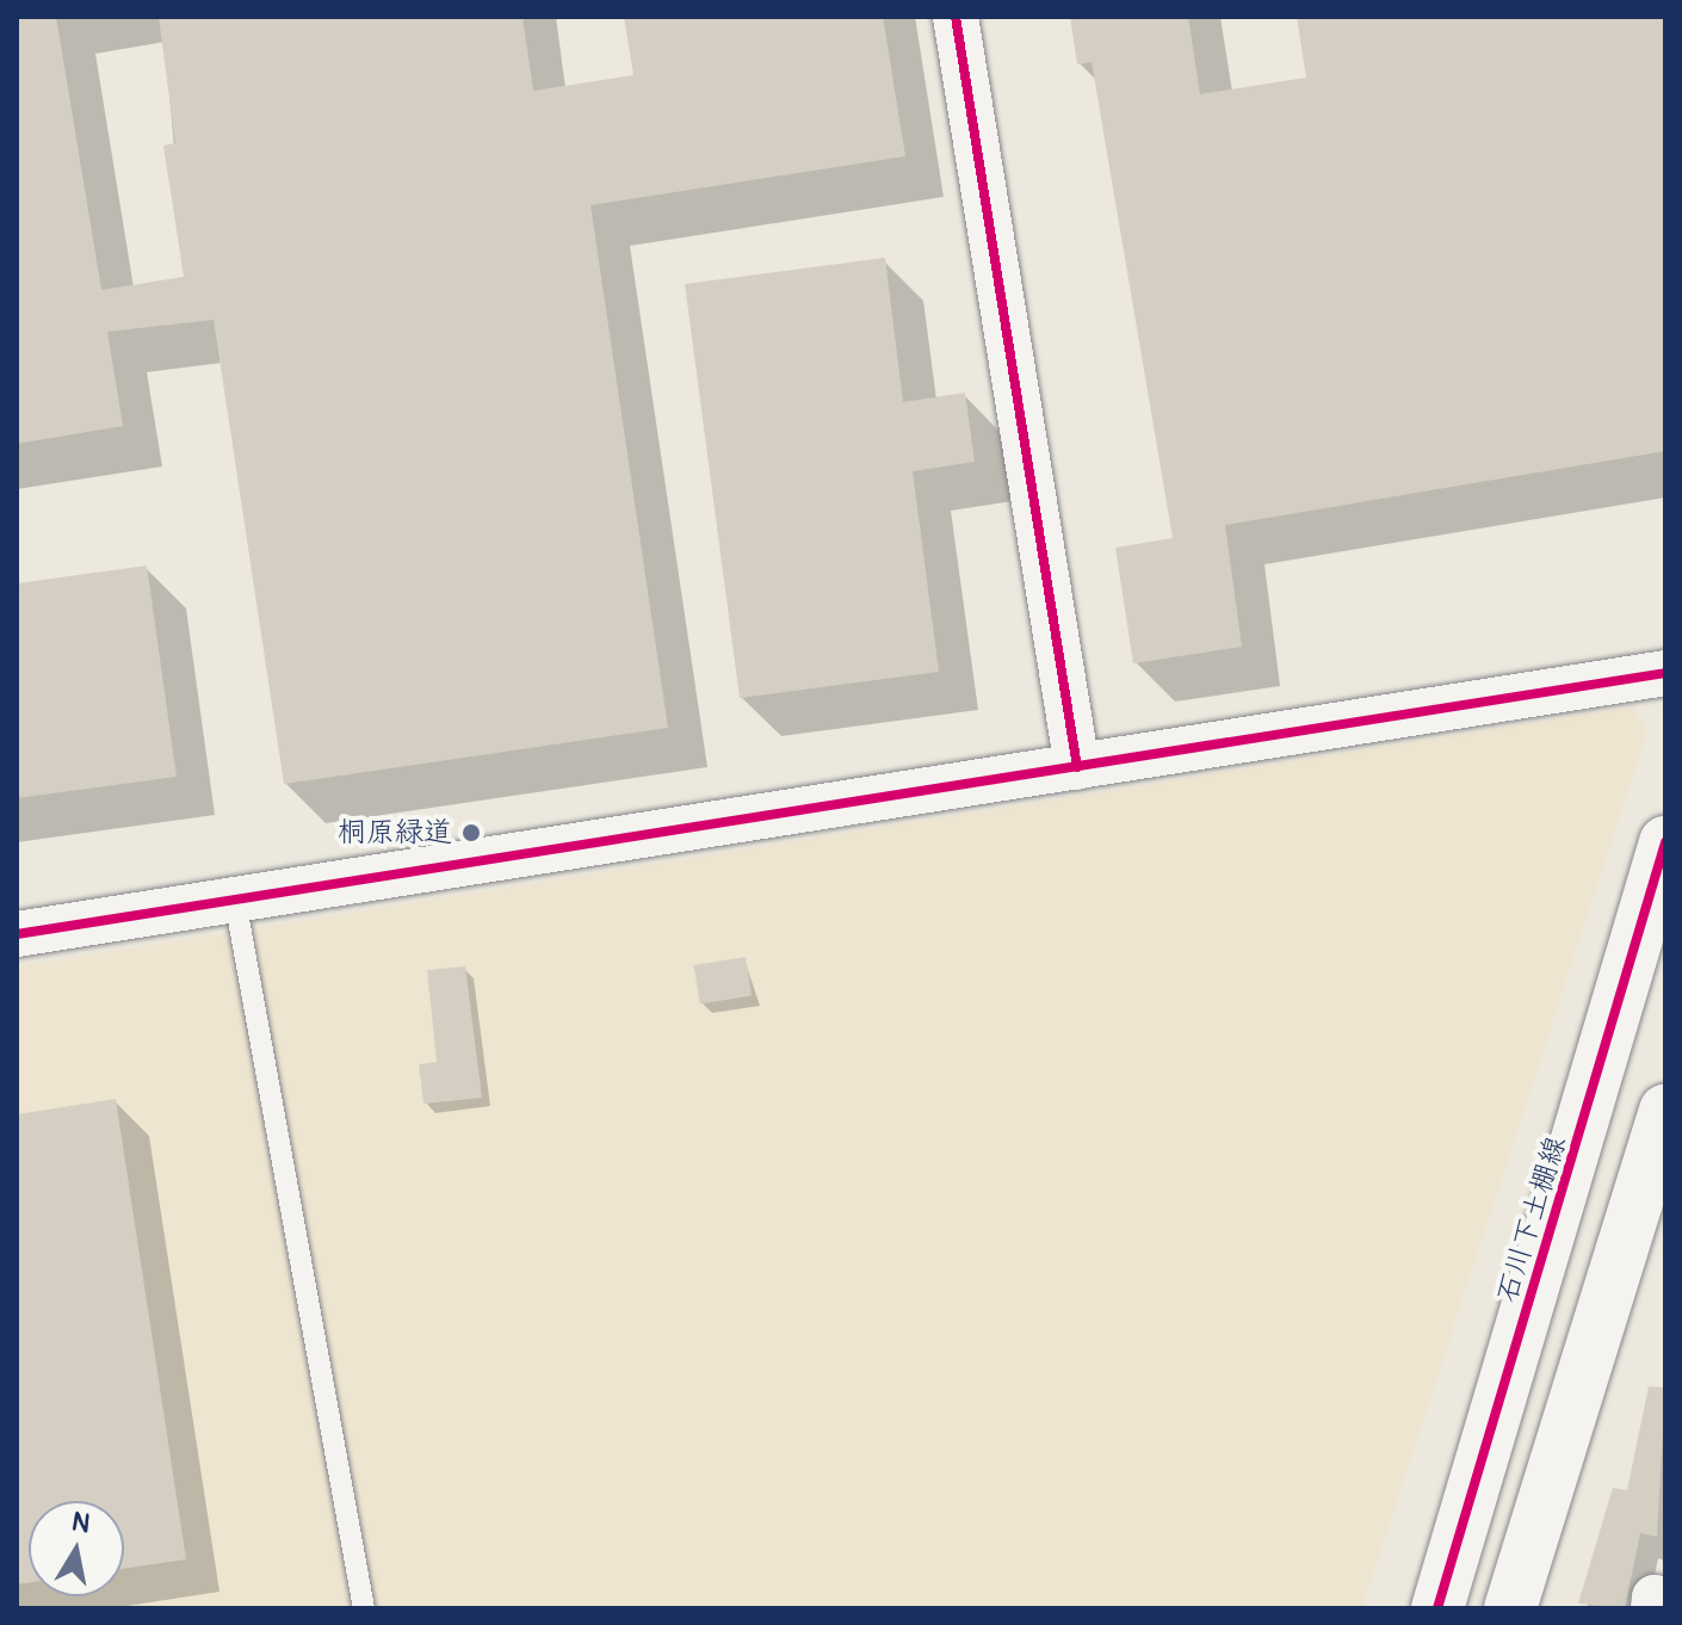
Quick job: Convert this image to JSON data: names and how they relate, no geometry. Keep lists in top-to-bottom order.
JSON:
{
  "streets": {
    "street": ["石川下土棚線"]
  },
  "places": ["桐原緑道"],
  "north": "top"
}
